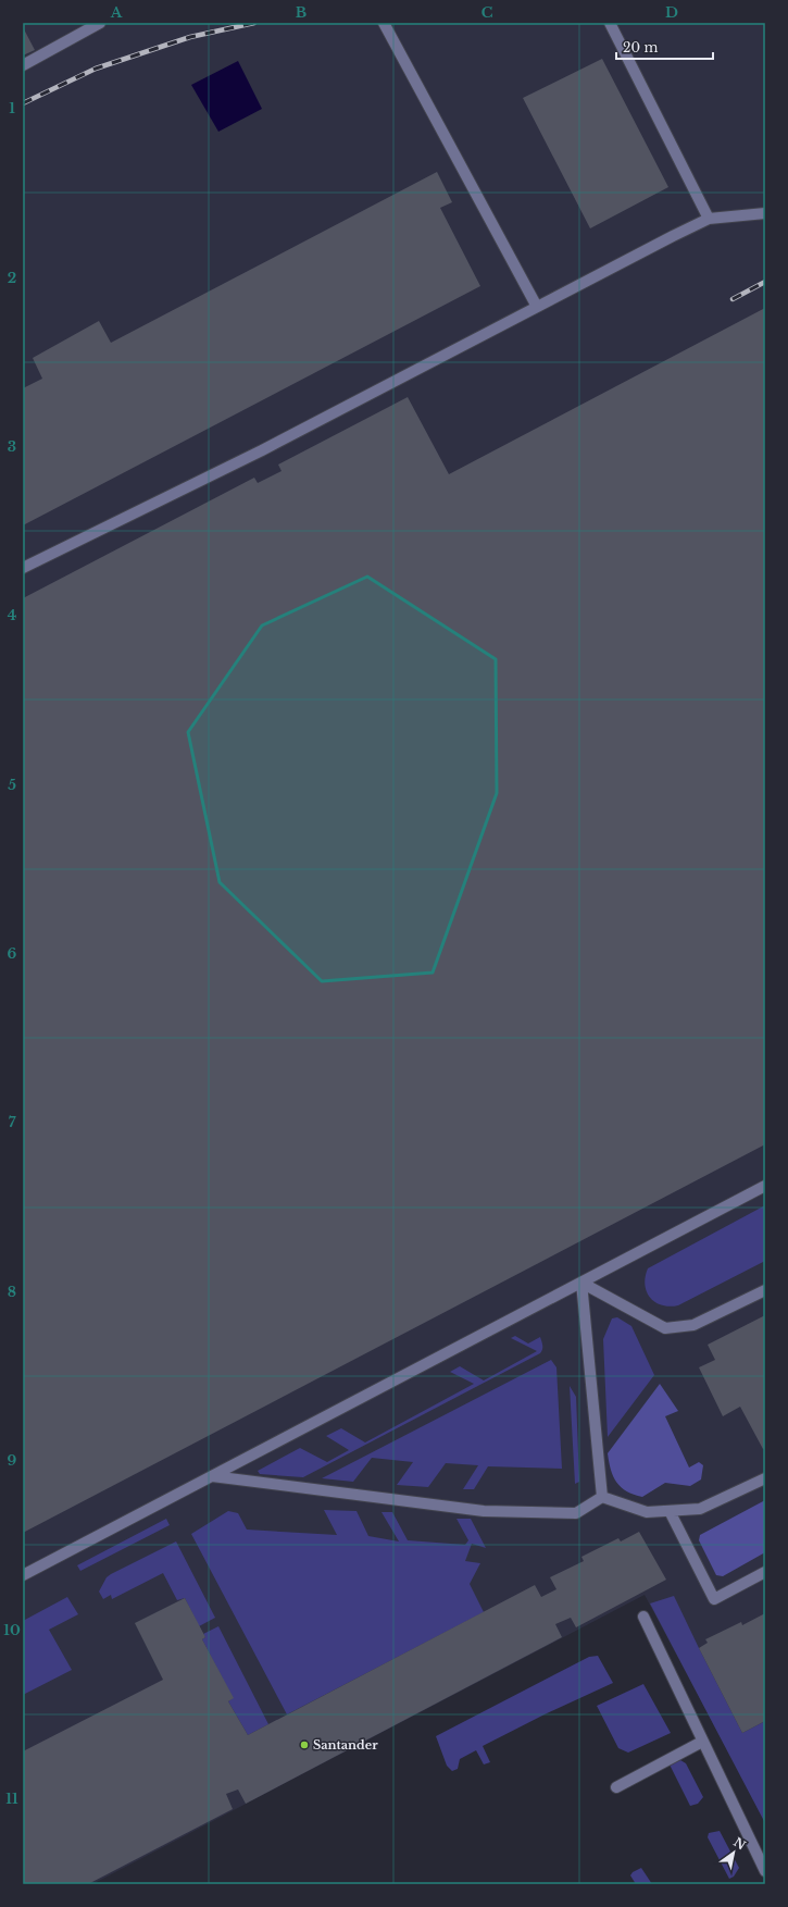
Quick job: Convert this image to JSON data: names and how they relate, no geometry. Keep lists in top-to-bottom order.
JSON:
{
  "places": ["Santander"],
  "scale_bar": "20 m",
  "north": "top right",
  "grid": {
    "columns": [
      "A",
      "B",
      "C",
      "D"
    ],
    "rows": [
      "1",
      "2",
      "3",
      "4",
      "5",
      "6",
      "7",
      "8",
      "9",
      "10",
      "11"
    ]
  }
}
